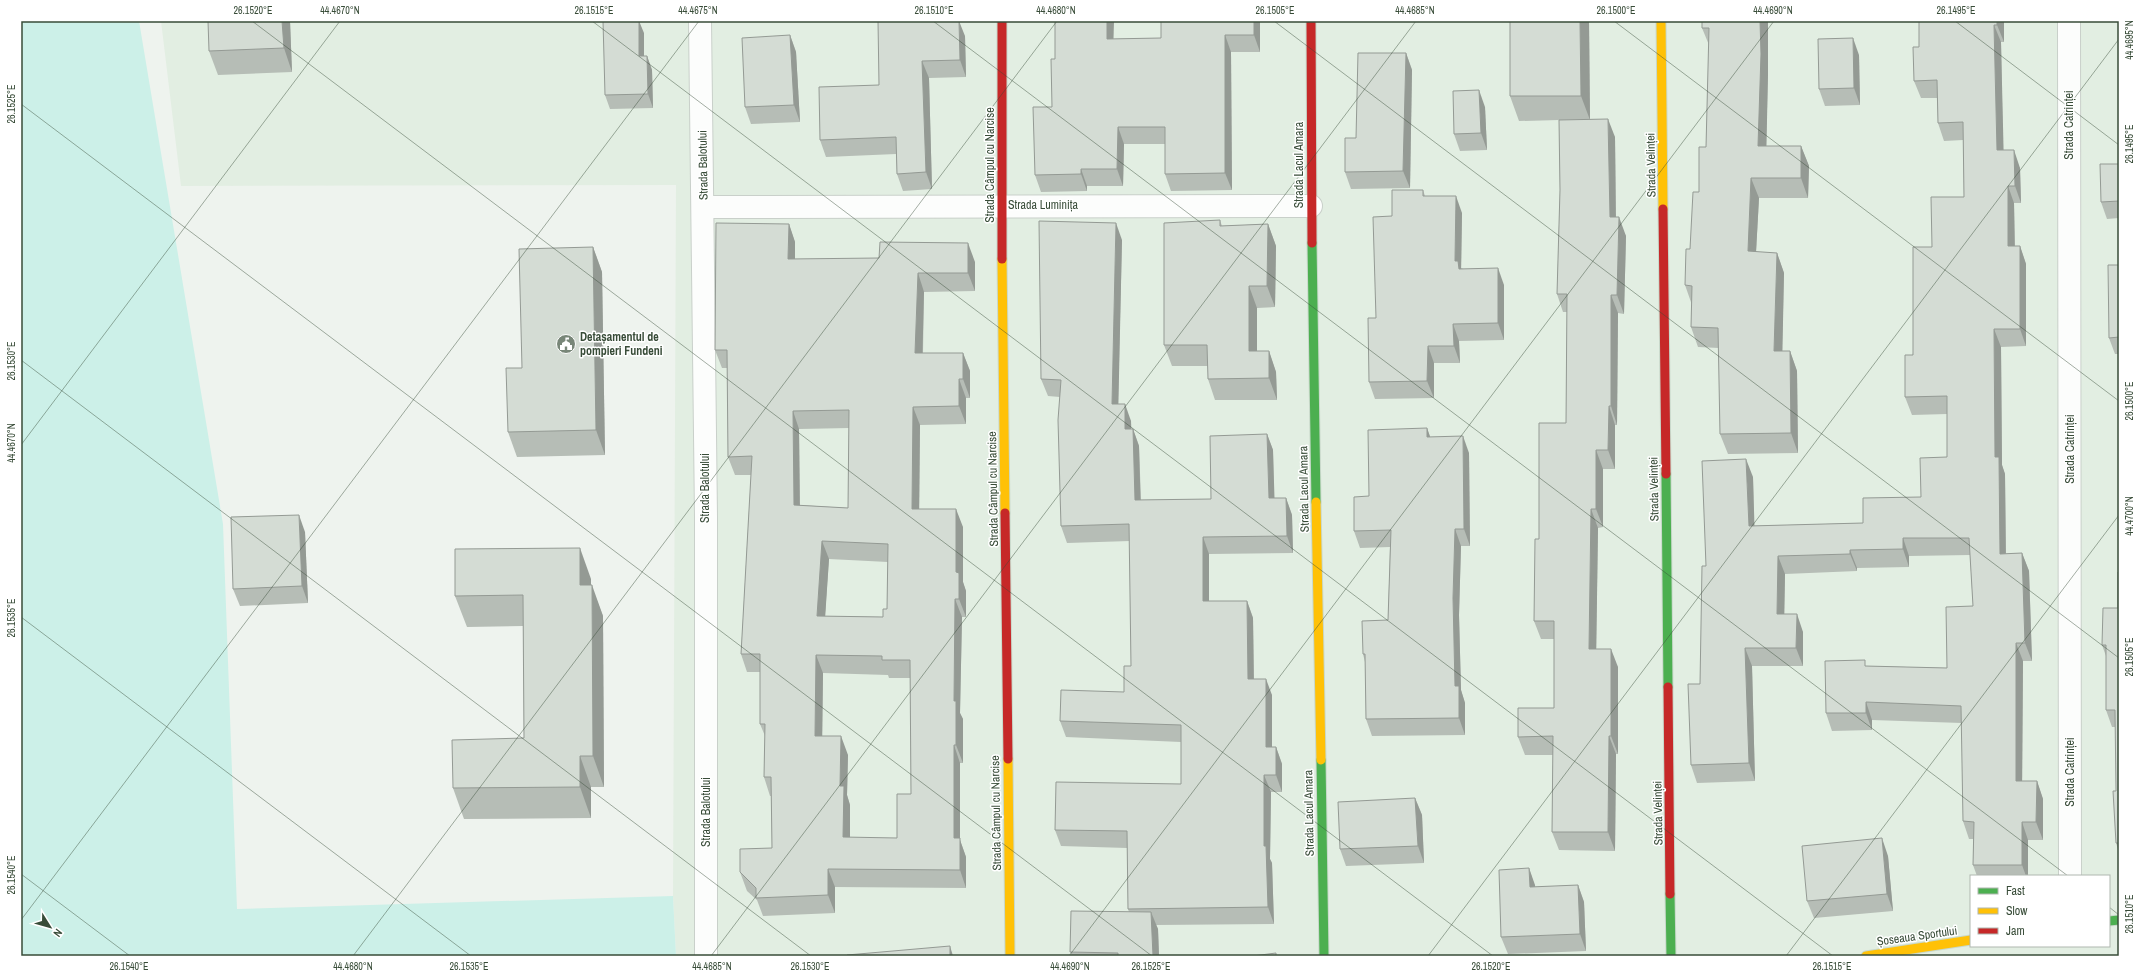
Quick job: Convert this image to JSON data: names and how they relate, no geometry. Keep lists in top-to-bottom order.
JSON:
{
  "streets": {
    "street": [
      "Strada Catrinței",
      "Strada Balotului",
      "Strada Câmpul cu Narcise",
      "Strada Lacul Amara",
      "Strada Velinței",
      "Strada Luminița",
      "Șoseaua Sportului"
    ]
  },
  "crossings": [
    ["Strada Balotului", "Strada Luminița"],
    ["Strada Câmpul cu Narcise", "Strada Luminița"],
    ["Strada Lacul Amara", "Strada Luminița"]
  ],
  "places": {
    "public building": ["Detașamentul de pompieri Fundeni"]
  },
  "legend": ["Fast", "Slow", "Jam"],
  "north": "bottom right",
  "coordinates": [
    "26.1520°E",
    "44.4670°N",
    "26.1515°E",
    "44.4675°N",
    "26.1510°E",
    "44.4680°N",
    "26.1505°E",
    "44.4685°N",
    "26.1500°E",
    "44.4690°N",
    "26.1495°E",
    "44.4695°N",
    "26.1525°E",
    "26.1530°E",
    "44.4700°N",
    "26.1535°E",
    "26.1540°E"
  ]
}
